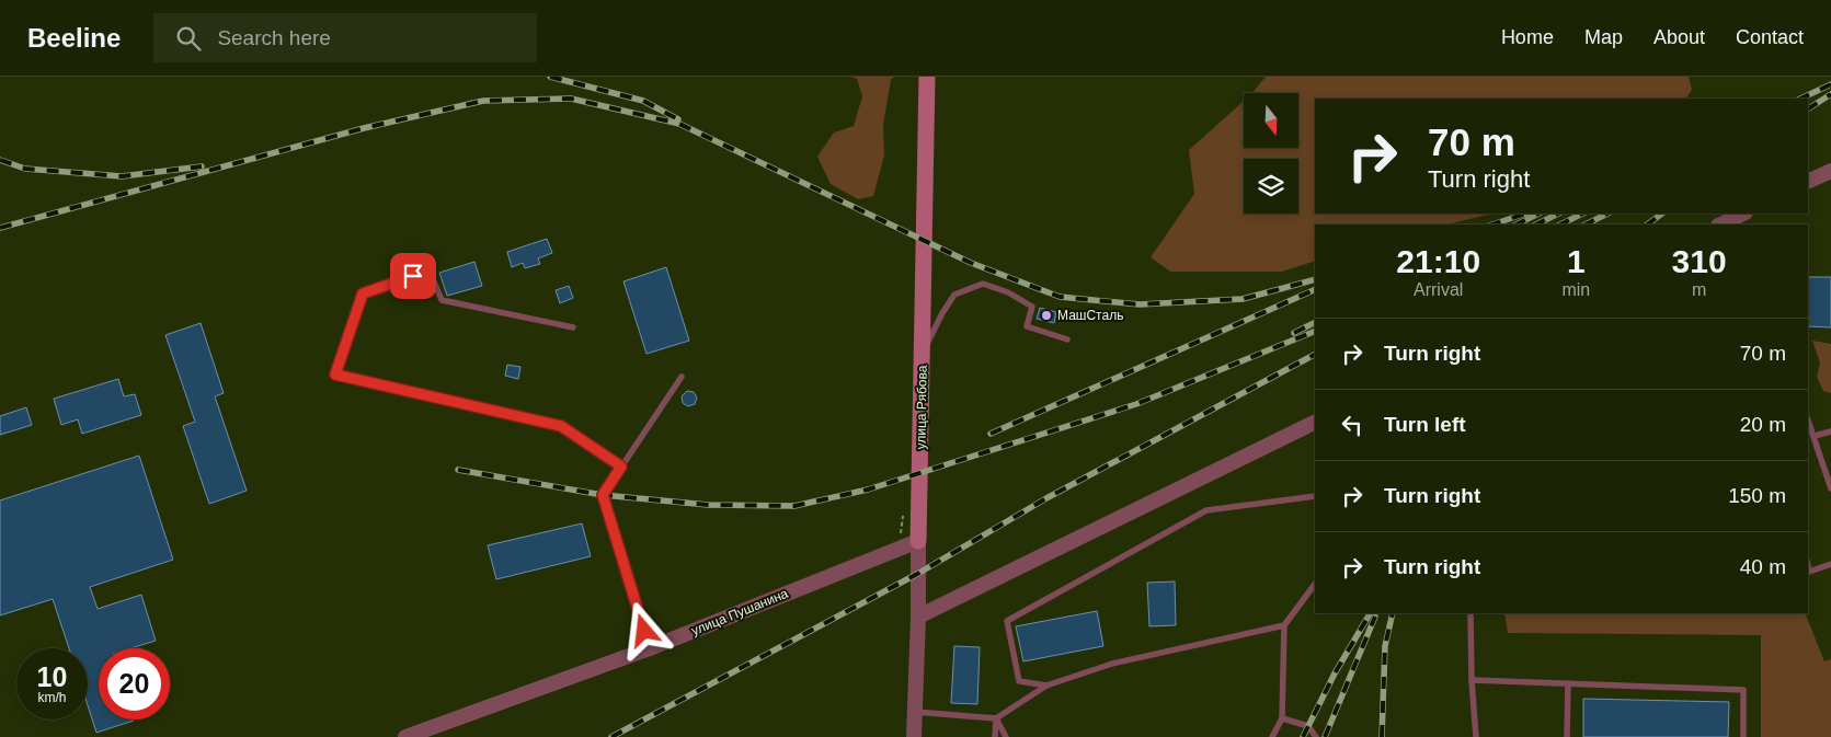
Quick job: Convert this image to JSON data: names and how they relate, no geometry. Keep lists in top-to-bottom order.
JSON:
{
  "streets": {
    "main road": ["улица Рябова"],
    "street": ["улица Пушанина"]
  },
  "crossings": [
    ["улица Рябова", "улица Пушанина"]
  ],
  "places": ["МашСталь"],
  "north": "bottom",
  "page": {
    "header": "Beeline",
    "search": "Search here",
    "nav": [
      "Home",
      "Map",
      "About",
      "Contact"
    ],
    "turn": ["70 m", "Turn right"],
    "eta": [
      "21:10",
      "Arrival",
      "1",
      "min",
      "310",
      "m"
    ],
    "list": [
      {
        "name": "Turn right",
        "value": "70 m"
      },
      {
        "name": "Turn left",
        "value": "20 m"
      },
      {
        "name": "Turn right",
        "value": "150 m"
      },
      {
        "name": "Turn right",
        "value": "40 m"
      }
    ],
    "speed": "10 km/h",
    "limit": "20"
  }
}
